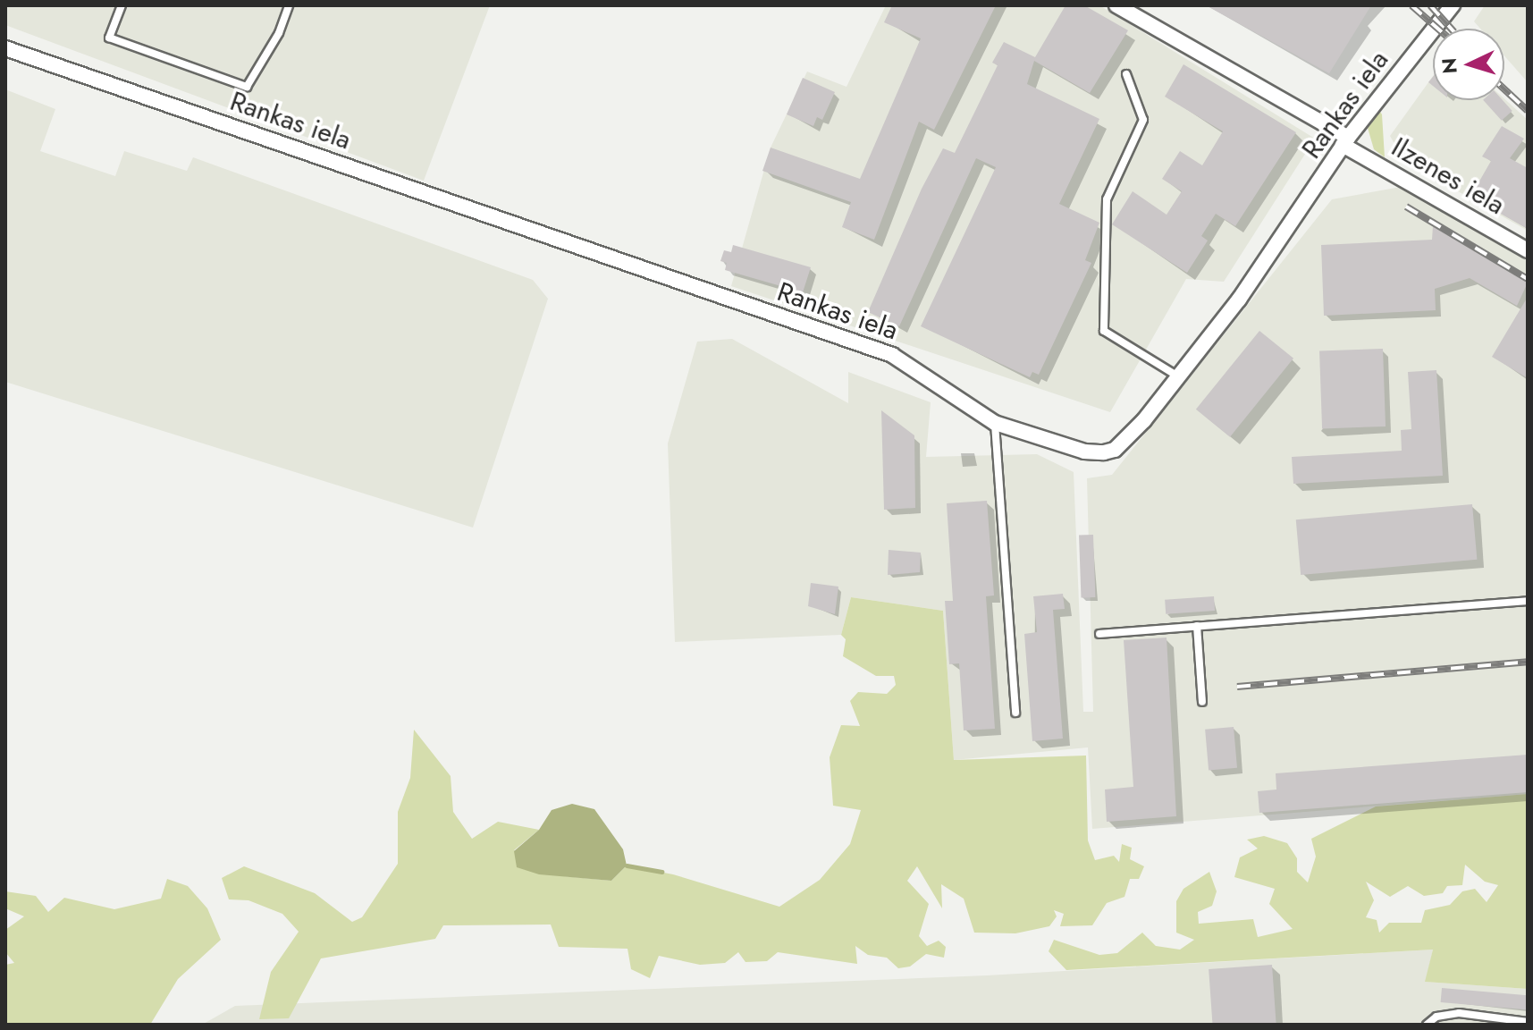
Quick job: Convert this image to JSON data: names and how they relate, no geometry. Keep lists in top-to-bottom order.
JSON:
{
  "streets": {
    "street": ["Rankas iela", "Ilzenes iela"]
  },
  "crossings": [
    ["Rankas iela", "Ilzenes iela"]
  ],
  "north": "left"
}
